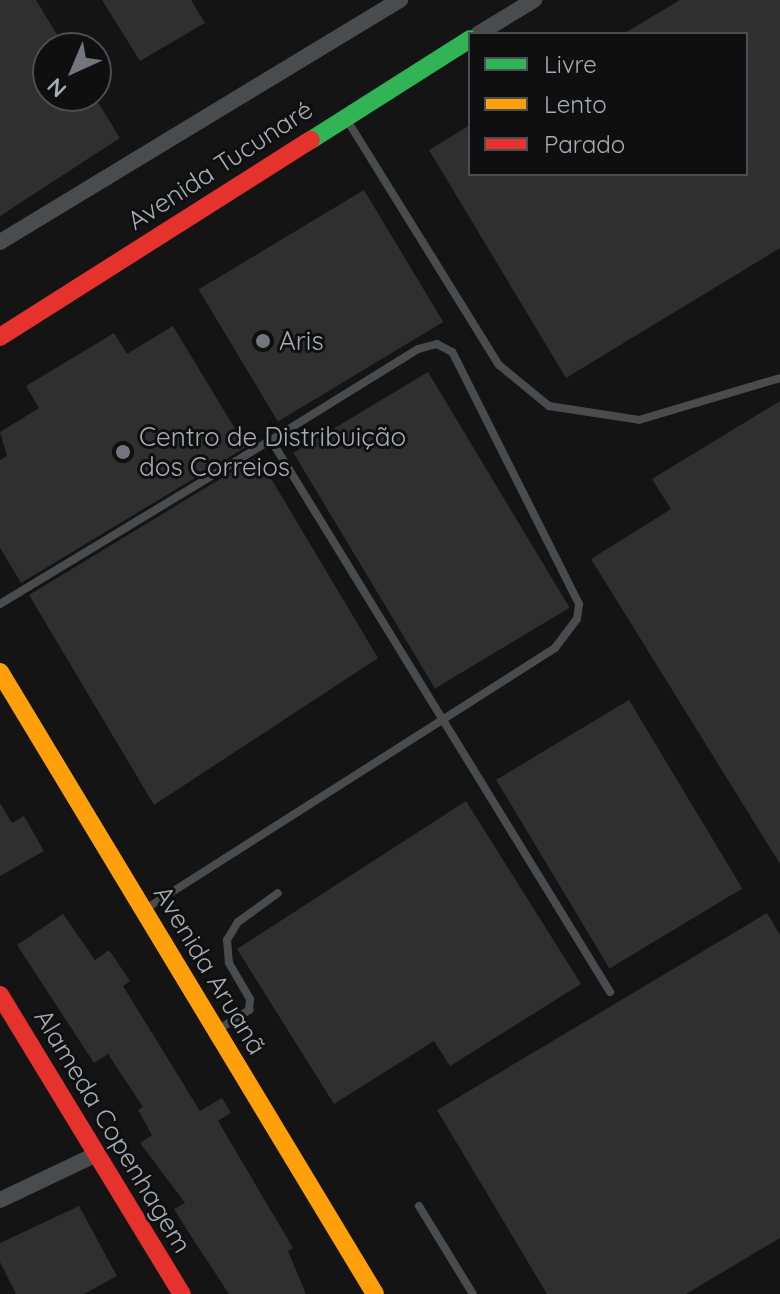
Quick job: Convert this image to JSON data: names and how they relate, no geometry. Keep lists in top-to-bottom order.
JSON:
{
  "streets": {
    "street": ["Avenida Tucunaré", "Avenida Aruanã", "Alameda Copenhagem"]
  },
  "places": ["Aris", "Centro de Distribuição dos Correios"],
  "legend": ["Livre", "Lento", "Parado"],
  "north": "bottom left"
}
